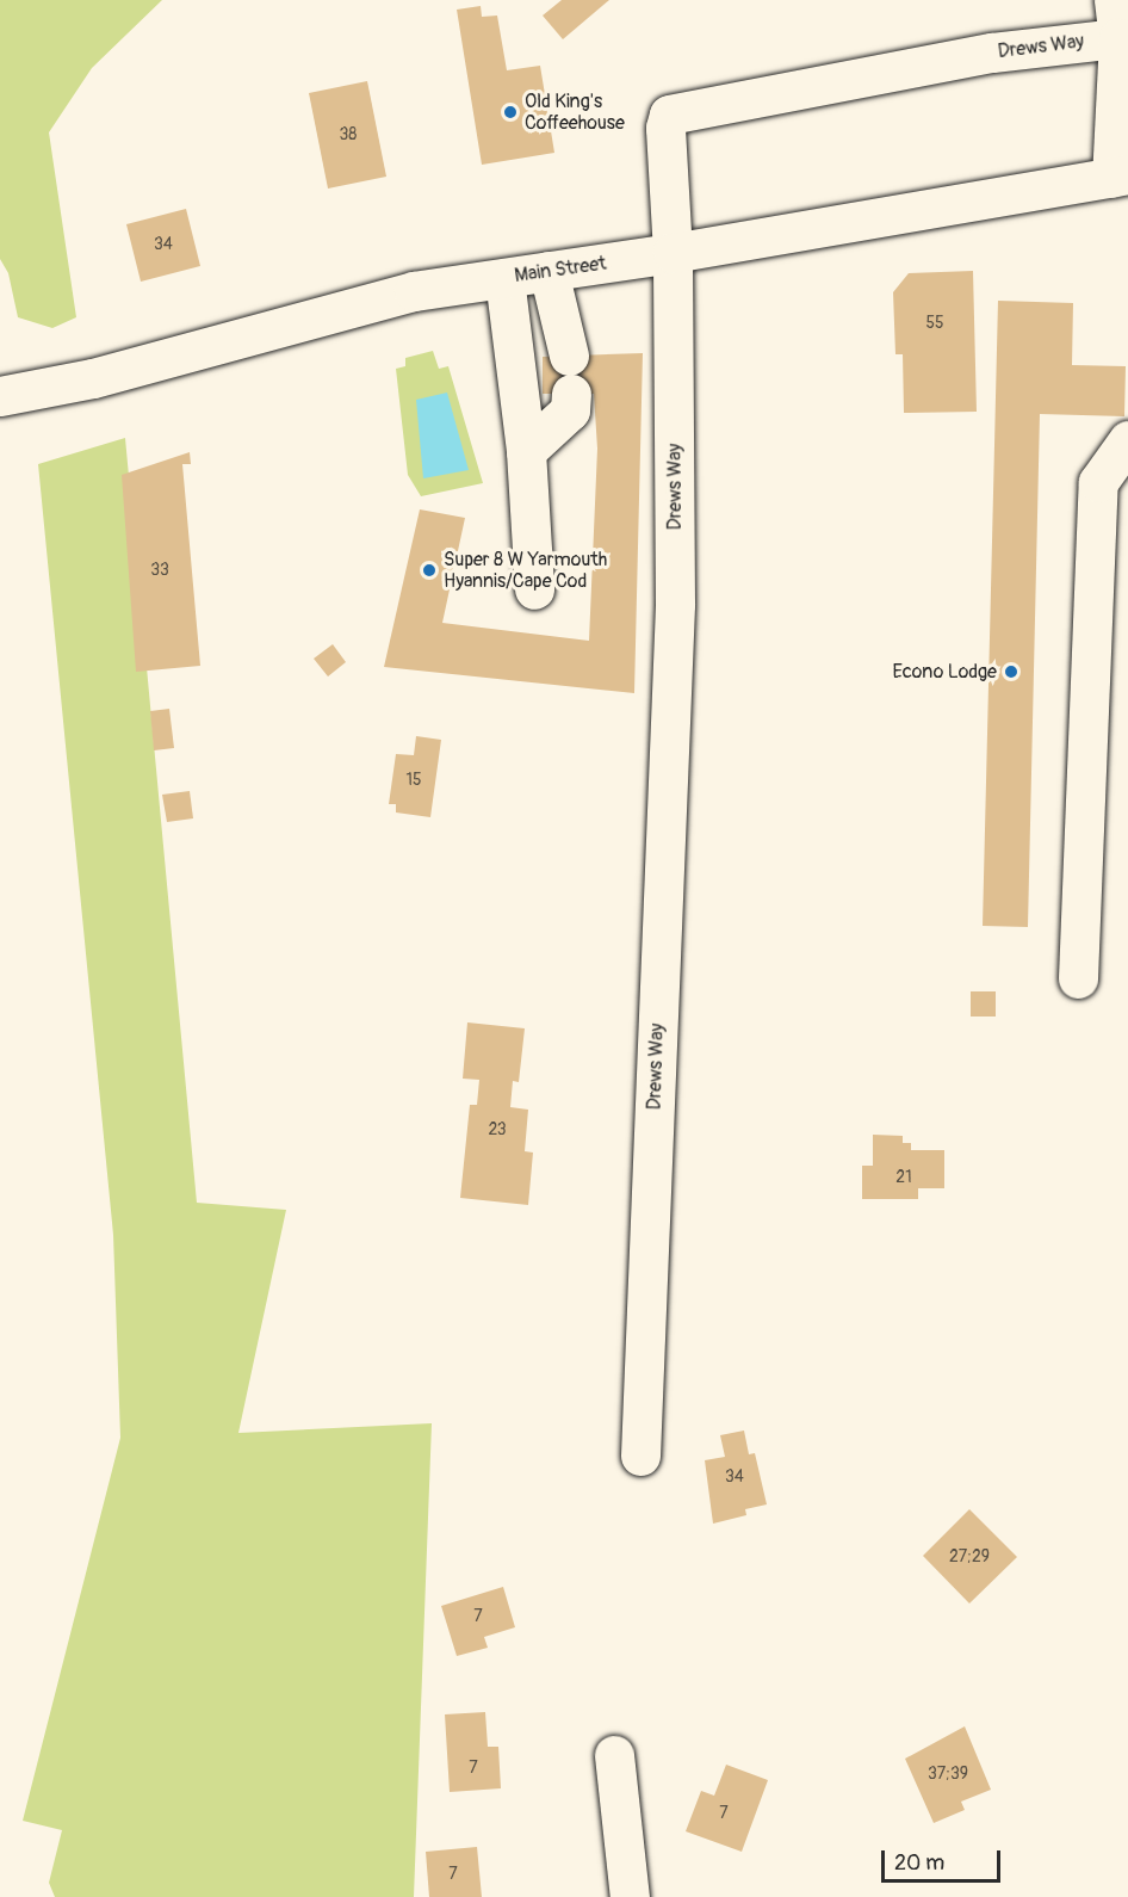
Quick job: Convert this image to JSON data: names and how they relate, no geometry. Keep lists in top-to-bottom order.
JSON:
{
  "streets": {
    "main road": ["Drews Way", "Main Street"]
  },
  "crossings": [
    ["Drews Way", "Main Street"]
  ],
  "places": ["Old King's Coffeehouse", "Super 8 W Yarmouth Hyannis/Cape Cod", "Econo Lodge"],
  "house_numbers": [
    "38",
    "34",
    "55",
    "33",
    "15",
    "23",
    "21",
    "34",
    "27;29",
    "7",
    "7",
    "37;39",
    "7",
    "7"
  ],
  "scale_bar": "20 m"
}
